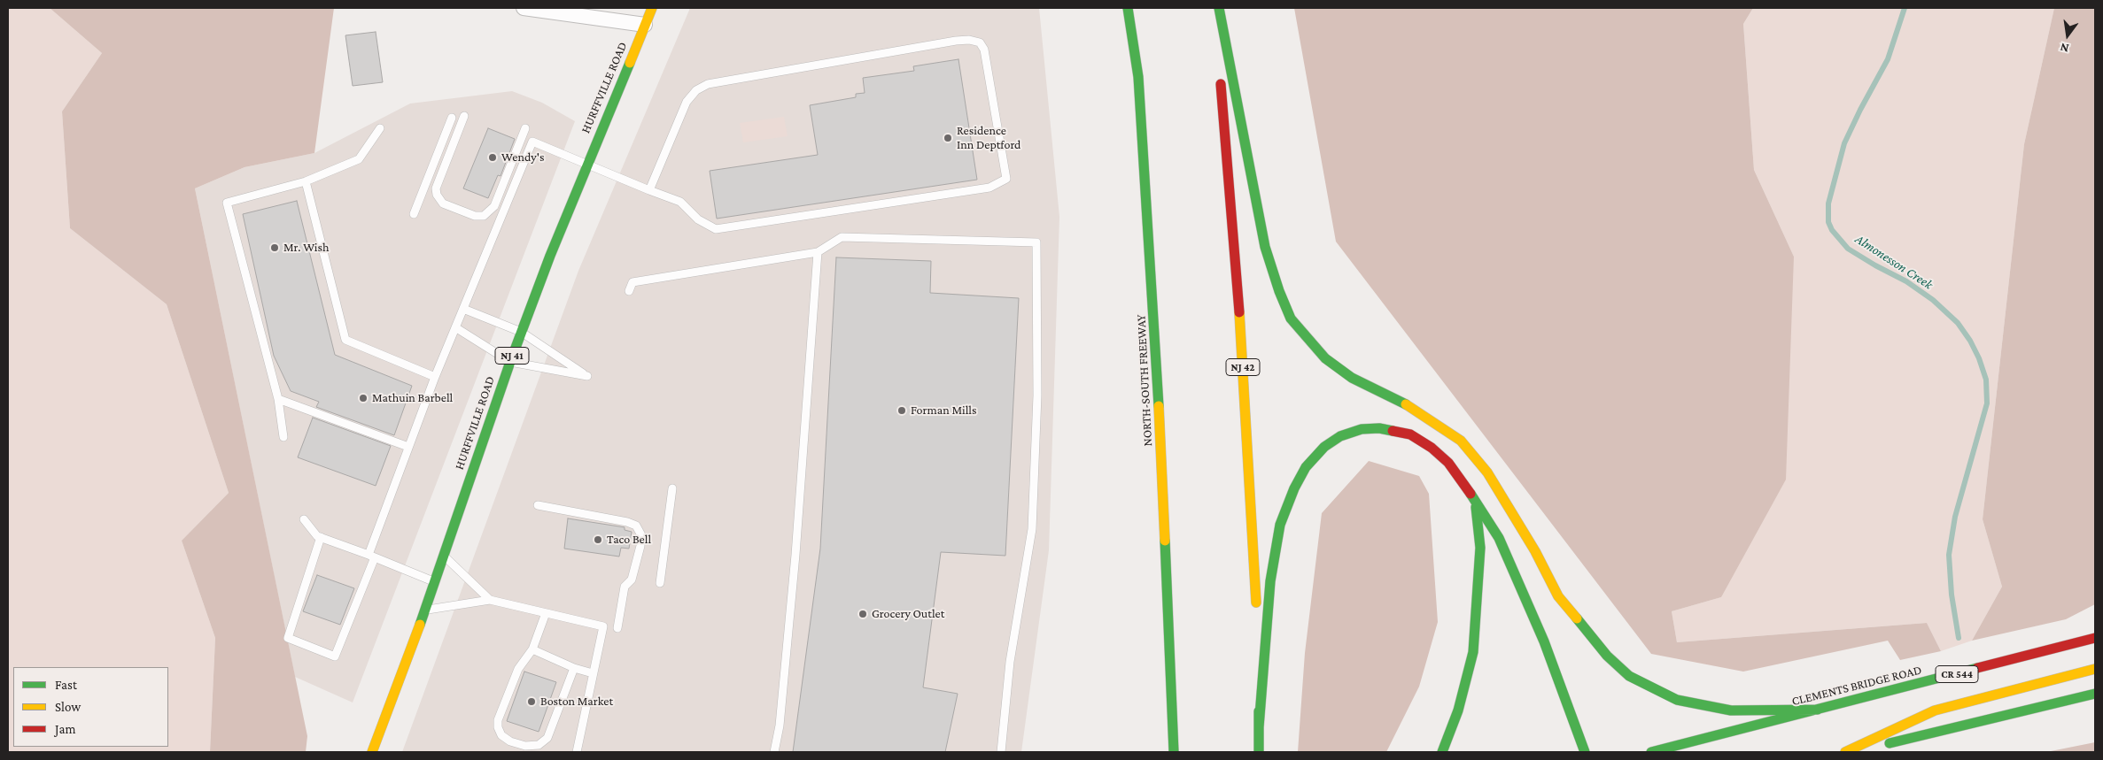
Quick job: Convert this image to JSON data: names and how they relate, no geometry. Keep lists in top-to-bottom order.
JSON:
{
  "streets": {
    "main road": [
      "HURFFVILLE ROAD",
      "NJ 41",
      "NJ 42",
      "NORTH-SOUTH FREEWAY",
      "CR 544",
      "CLEMENTS BRIDGE ROAD"
    ]
  },
  "water": ["Almonesson Creek"],
  "places": [
    "Residence Inn Deptford",
    "Wendy's",
    "Mr. Wish",
    "Mathuin Barbell",
    "Forman Mills",
    "Taco Bell",
    "Grocery Outlet",
    "Boston Market"
  ],
  "legend": ["Fast", "Slow", "Jam"],
  "north": "bottom"
}
